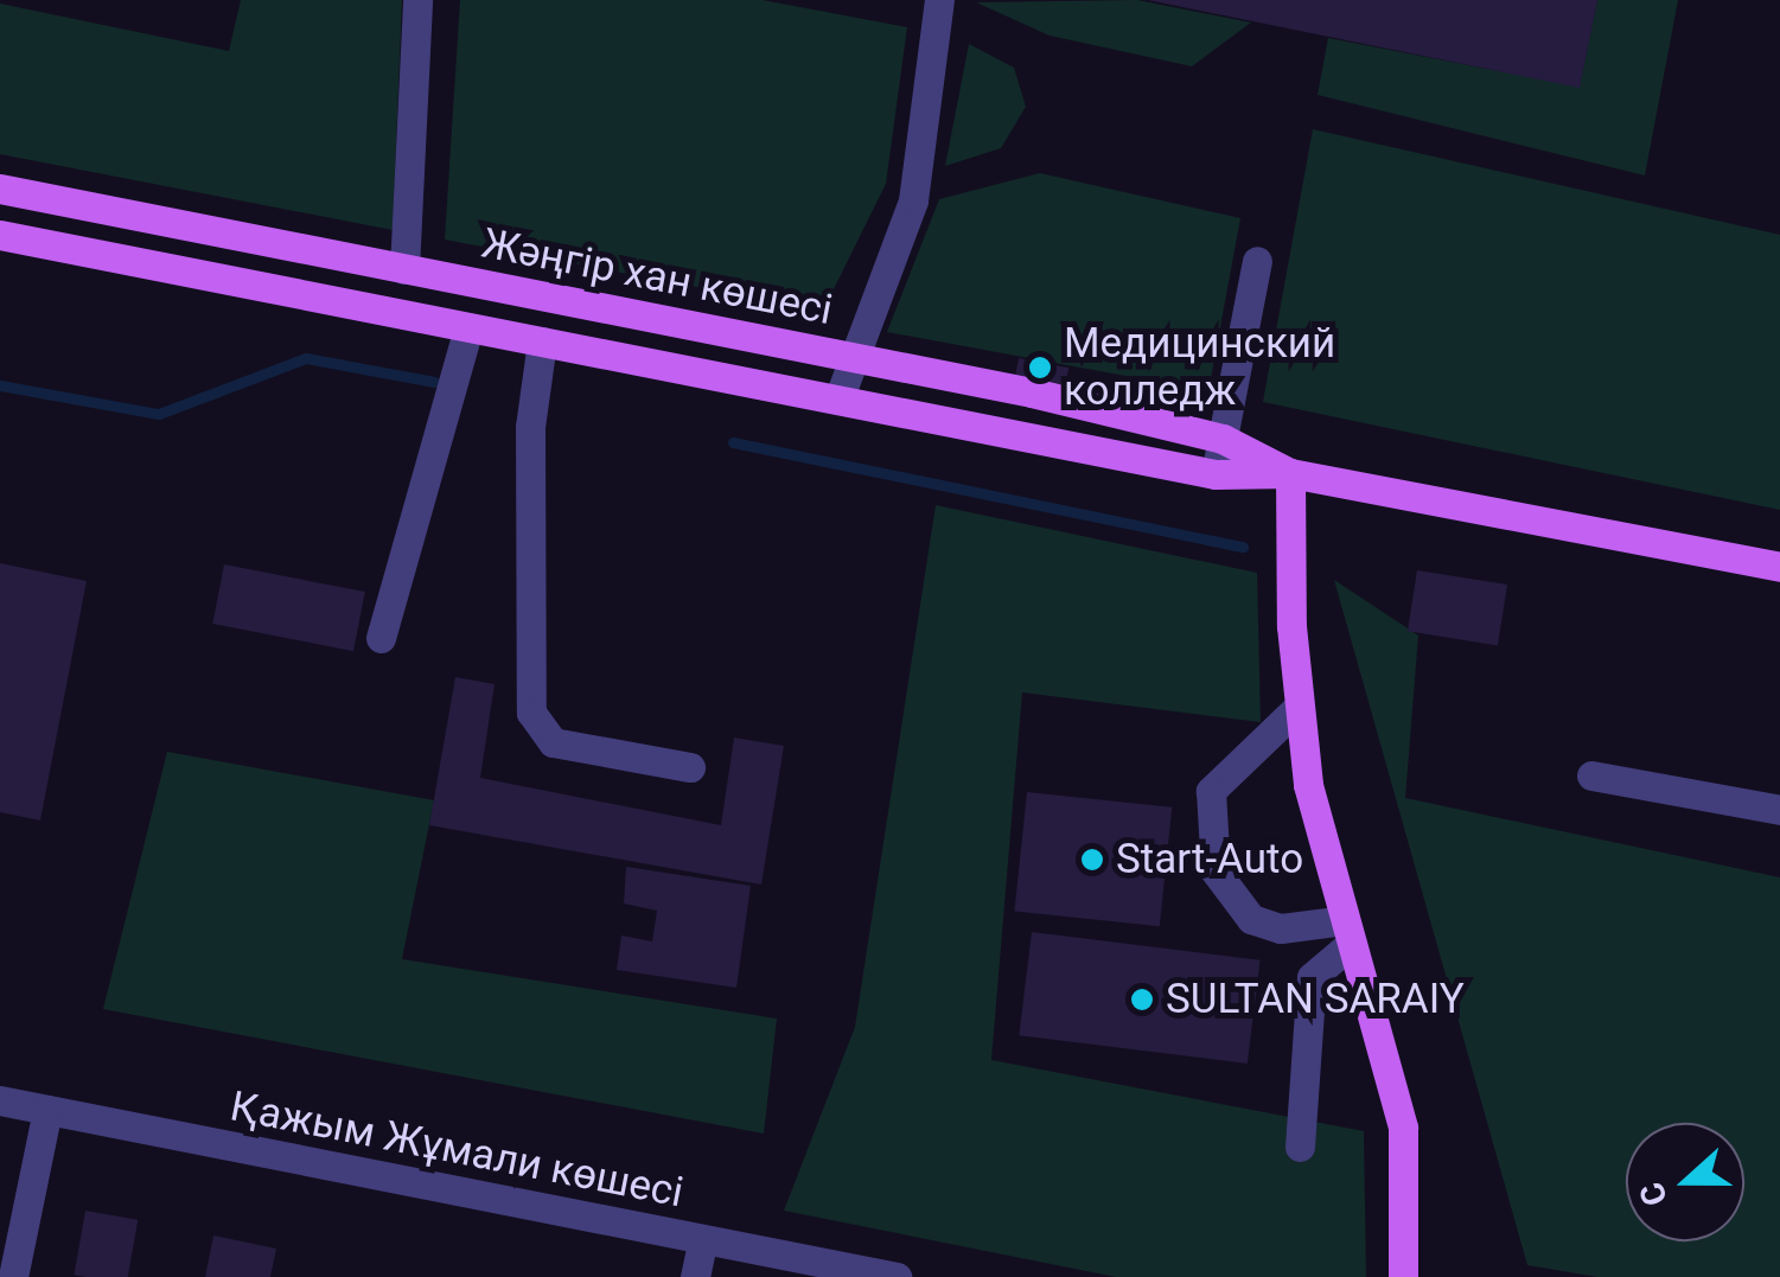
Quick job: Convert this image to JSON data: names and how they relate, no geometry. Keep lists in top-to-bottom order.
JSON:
{
  "streets": {
    "main road": ["Жәңгір хан көшесі"],
    "street": ["Қажым Жұмали көшесі"]
  },
  "places": ["Медицинский колледж", "Start-Auto", "SULTAN SARAIY"],
  "north": "left"
}
